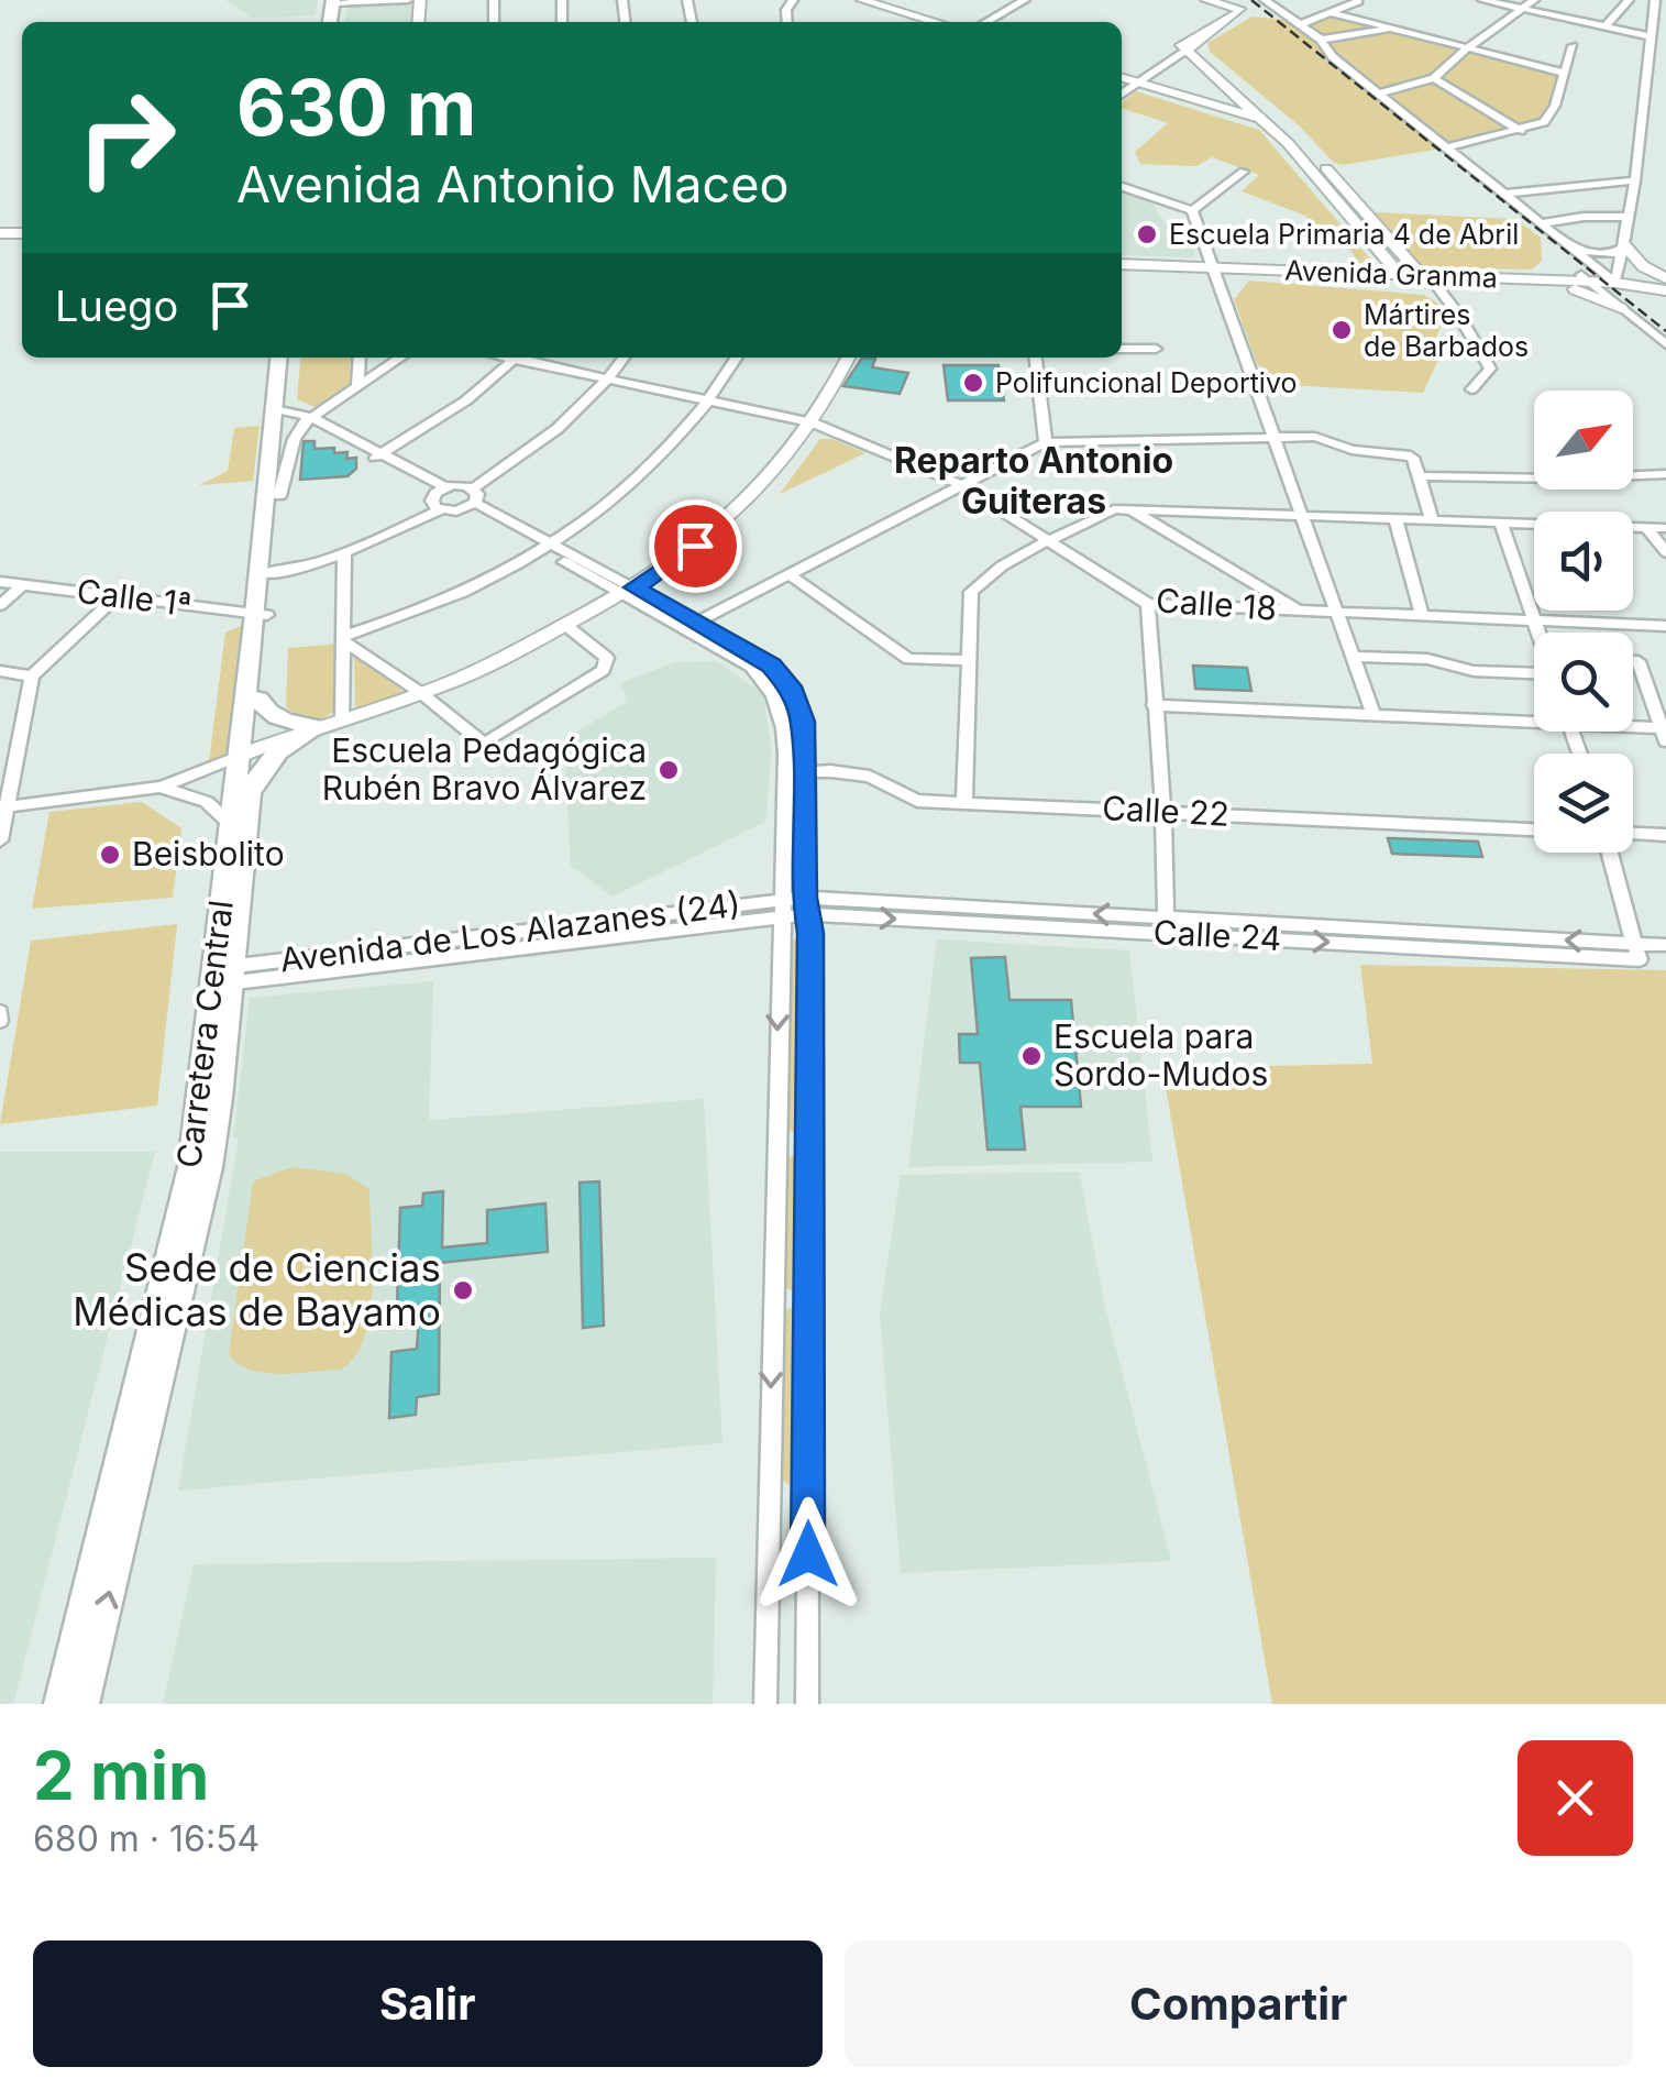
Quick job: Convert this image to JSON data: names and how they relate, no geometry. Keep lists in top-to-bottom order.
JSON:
{
  "streets": {
    "highway": ["Carretera Central"],
    "main road": ["Avenida Granma"],
    "street": [
      "Calle 1ª",
      "Calle 18",
      "Calle 22",
      "Avenida de Los Alazanes (24)",
      "Calle 24"
    ]
  },
  "crossings": [
    ["Calle 1ª", "Carretera Central"],
    ["Avenida de Los Alazanes (24)", "Calle 24"],
    ["Avenida de Los Alazanes (24)", "Carretera Central"]
  ],
  "districts": ["Reparto Antonio Guiteras"],
  "places": [
    "Escuela Primaria 4 de Abril",
    "Mártires de Barbados",
    "Polifuncional Deportivo",
    "Escuela Pedagógica Rubén Bravo Álvarez",
    "Beisbolito",
    "Escuela para Sordo-Mudos",
    "Sede de Ciencias Médicas de Bayamo"
  ],
  "north": "top right",
  "page": {
    "turn": ["630 m", "Avenida Antonio Maceo"],
    "then": "Luego",
    "heading": ["2 min", "680 m · 16:54"],
    "buttons": ["Salir", "Compartir"]
  }
}
